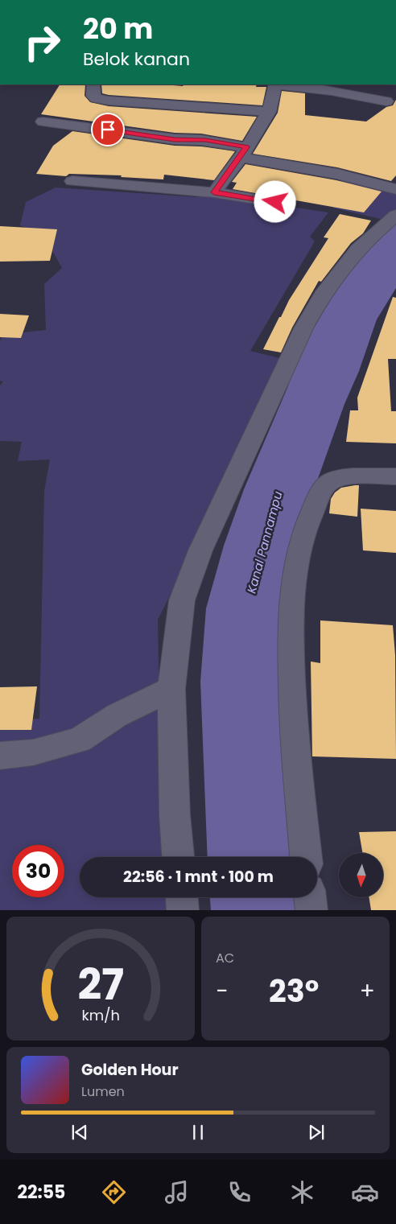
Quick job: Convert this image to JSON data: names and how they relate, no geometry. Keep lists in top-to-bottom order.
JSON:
{
  "water": ["Kanal Pannampu"],
  "north": "bottom",
  "page": {
    "turn": ["20 m", "Belok kanan"],
    "limit": "30",
    "trip": "22:56 · 1 mnt · 100 m",
    "tile": "AC",
    "heat": ["−", "23°", "+"],
    "song": ["Golden Hour", "Lumen"],
    "tabs": "22:55",
    "gauge": ["27", "km/h"]
  }
}
